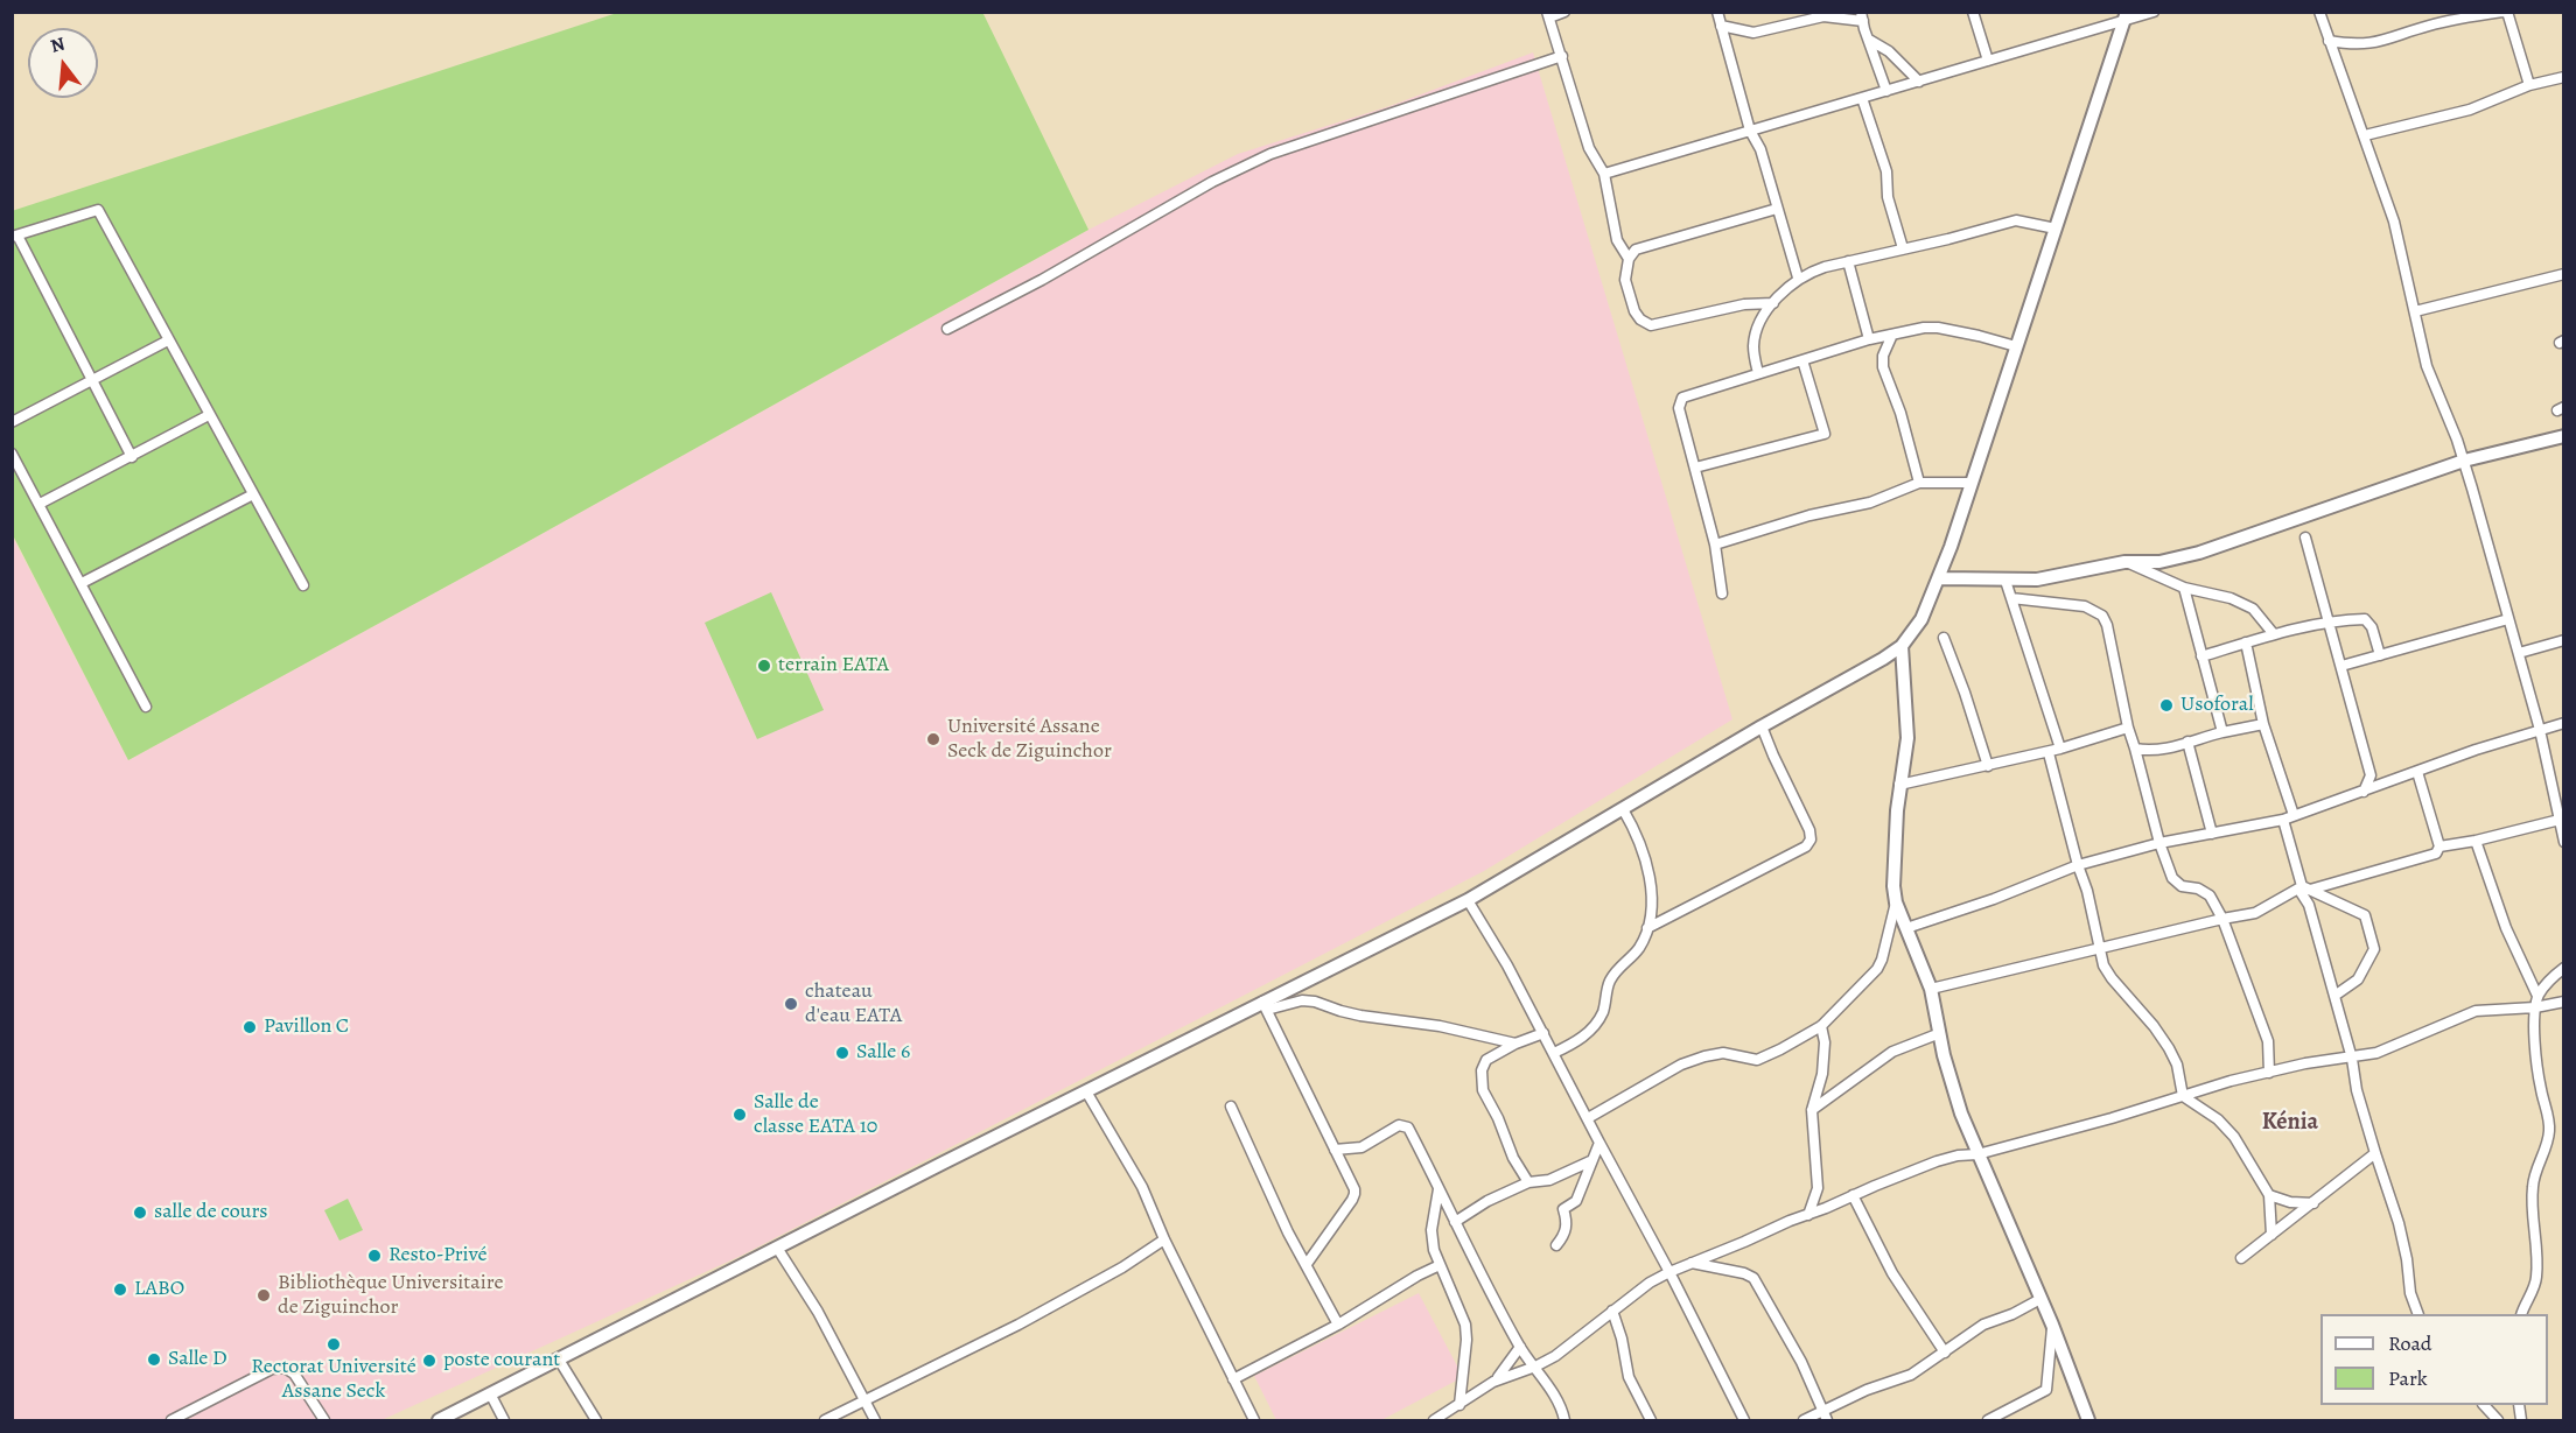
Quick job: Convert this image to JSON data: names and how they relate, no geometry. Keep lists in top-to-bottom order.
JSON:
{
  "districts": ["Kénia"],
  "places": [
    "terrain EATA",
    "Usoforal",
    "Université Assane Seck de Ziguinchor",
    "chateau d'eau EATA",
    "Pavillon C",
    "Salle 6",
    "Salle de classe EATA 10",
    "salle de cours",
    "Resto-Privé",
    "LABO",
    "Bibliothèque Universitaire de Ziguinchor",
    "Rectorat Université Assane Seck",
    "Salle D",
    "poste courant"
  ],
  "legend": ["Road", "Park"],
  "north": "top"
}
